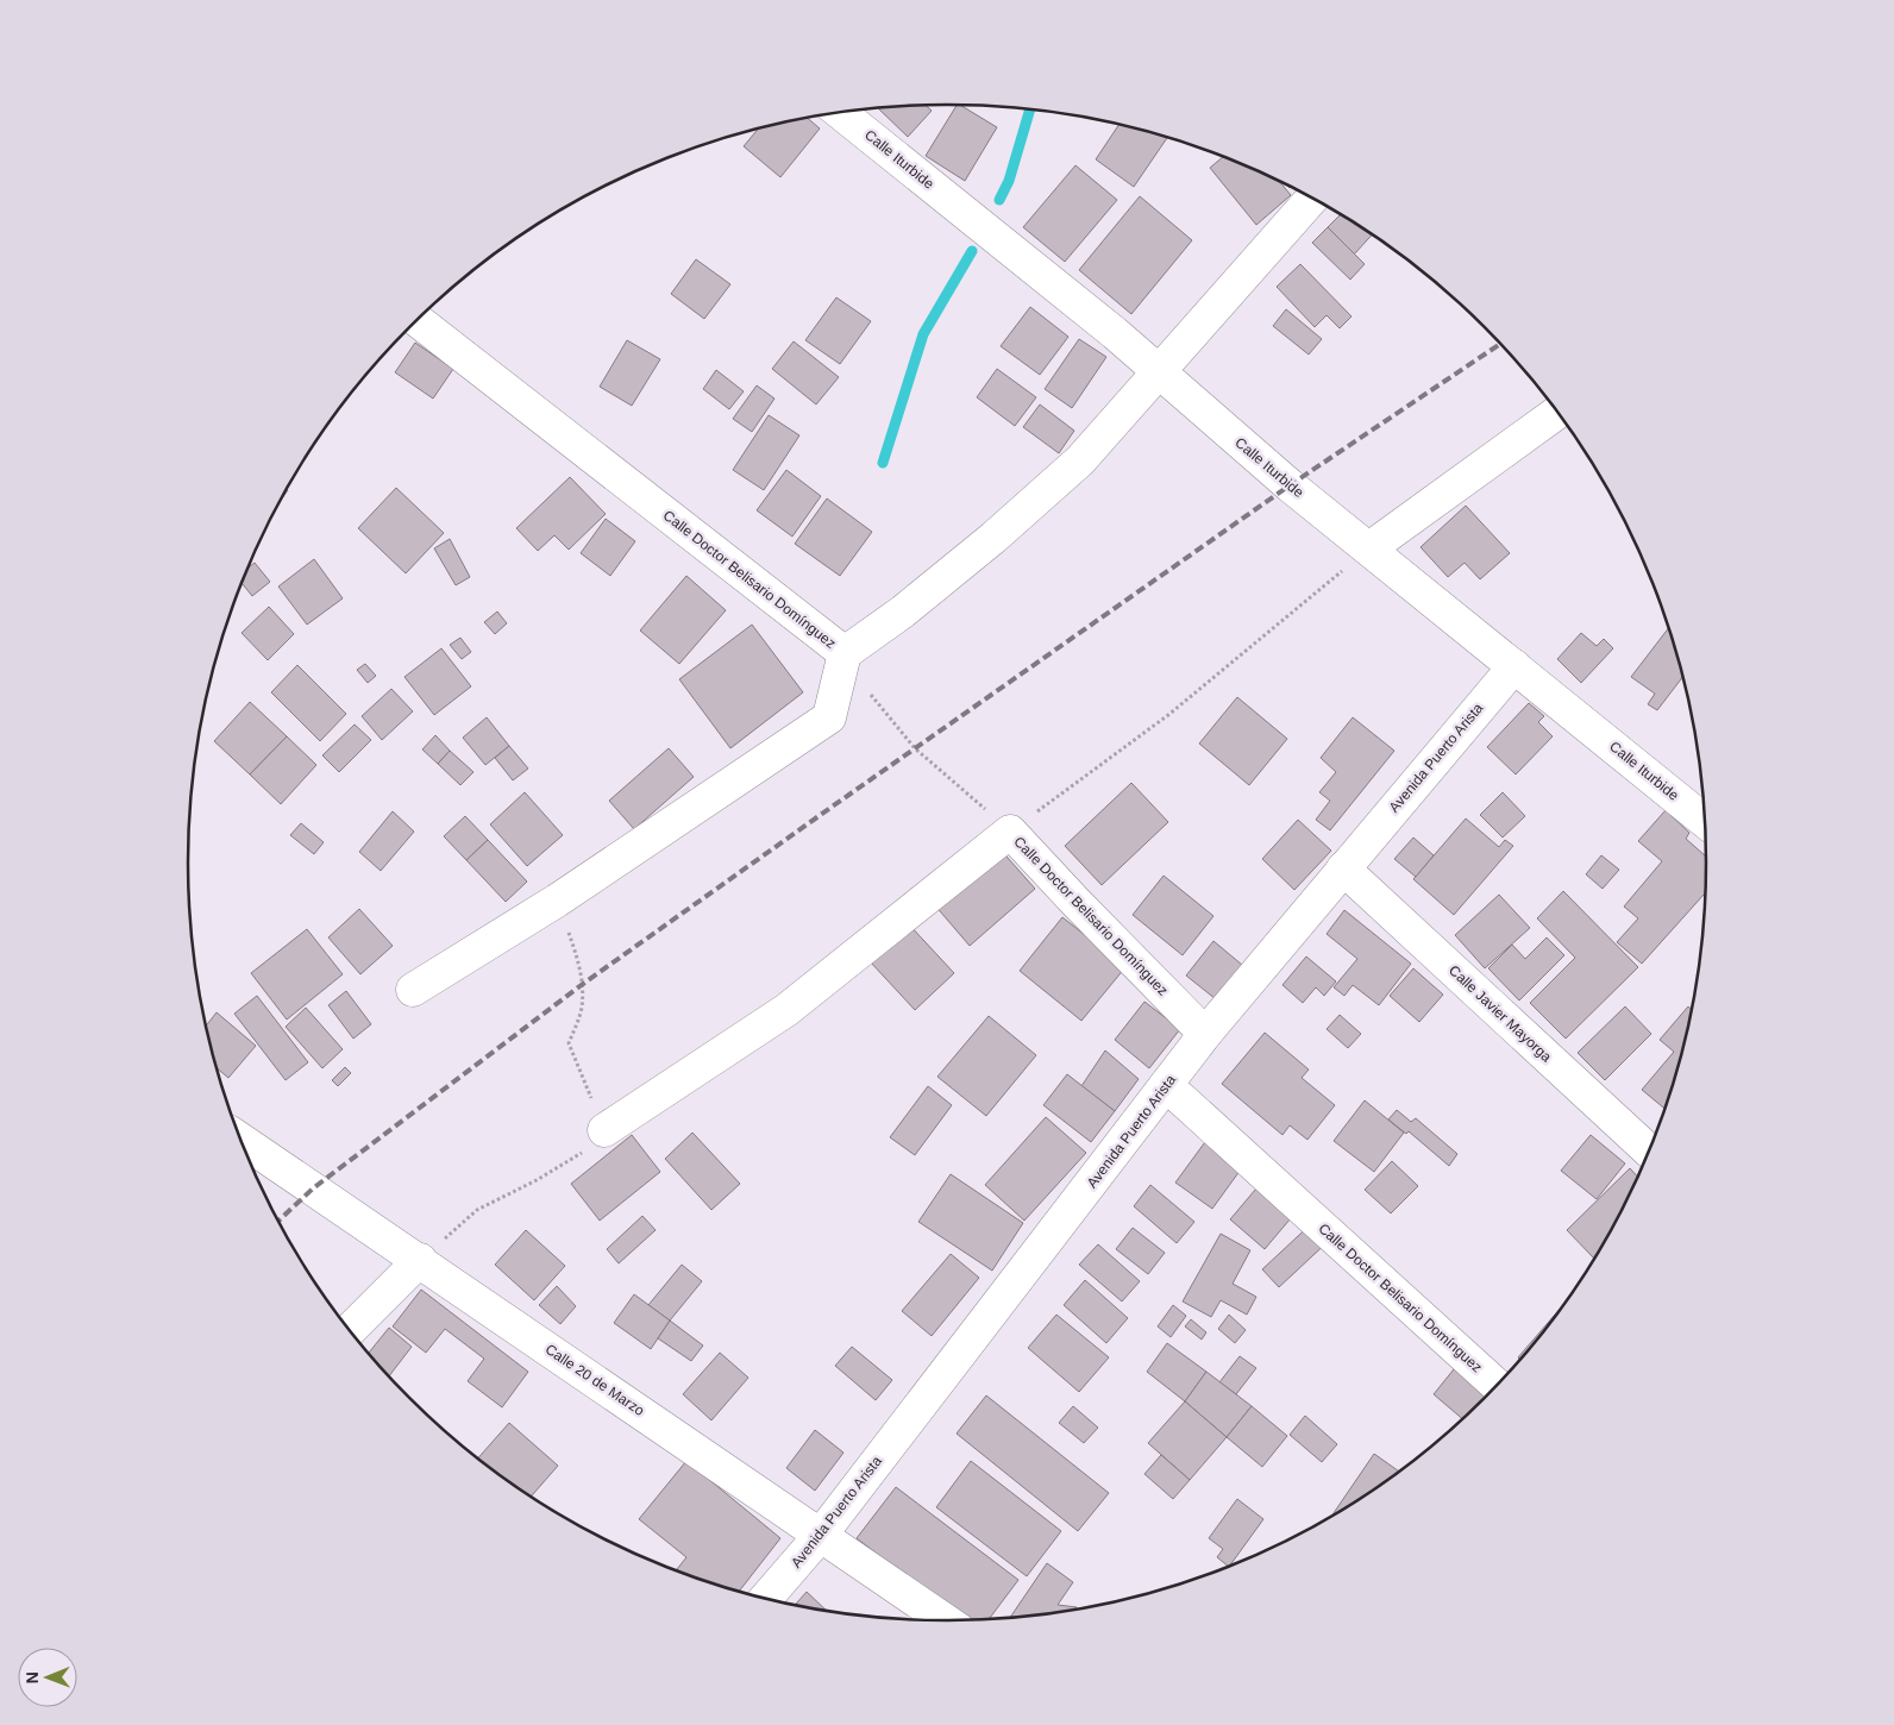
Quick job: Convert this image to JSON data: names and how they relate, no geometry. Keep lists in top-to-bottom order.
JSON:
{
  "streets": {
    "street": [
      "Calle Iturbide",
      "Calle Doctor Belisario Domínguez",
      "Avenida Puerto Arista",
      "Calle Javier Mayorga",
      "Calle 20 de Marzo"
    ]
  },
  "crossings": [
    ["Calle Iturbide", "Avenida Puerto Arista"],
    ["Calle Doctor Belisario Domínguez", "Avenida Puerto Arista"],
    ["Avenida Puerto Arista", "Calle Javier Mayorga"],
    ["Avenida Puerto Arista", "Calle 20 de Marzo"]
  ],
  "north": "left"
}
